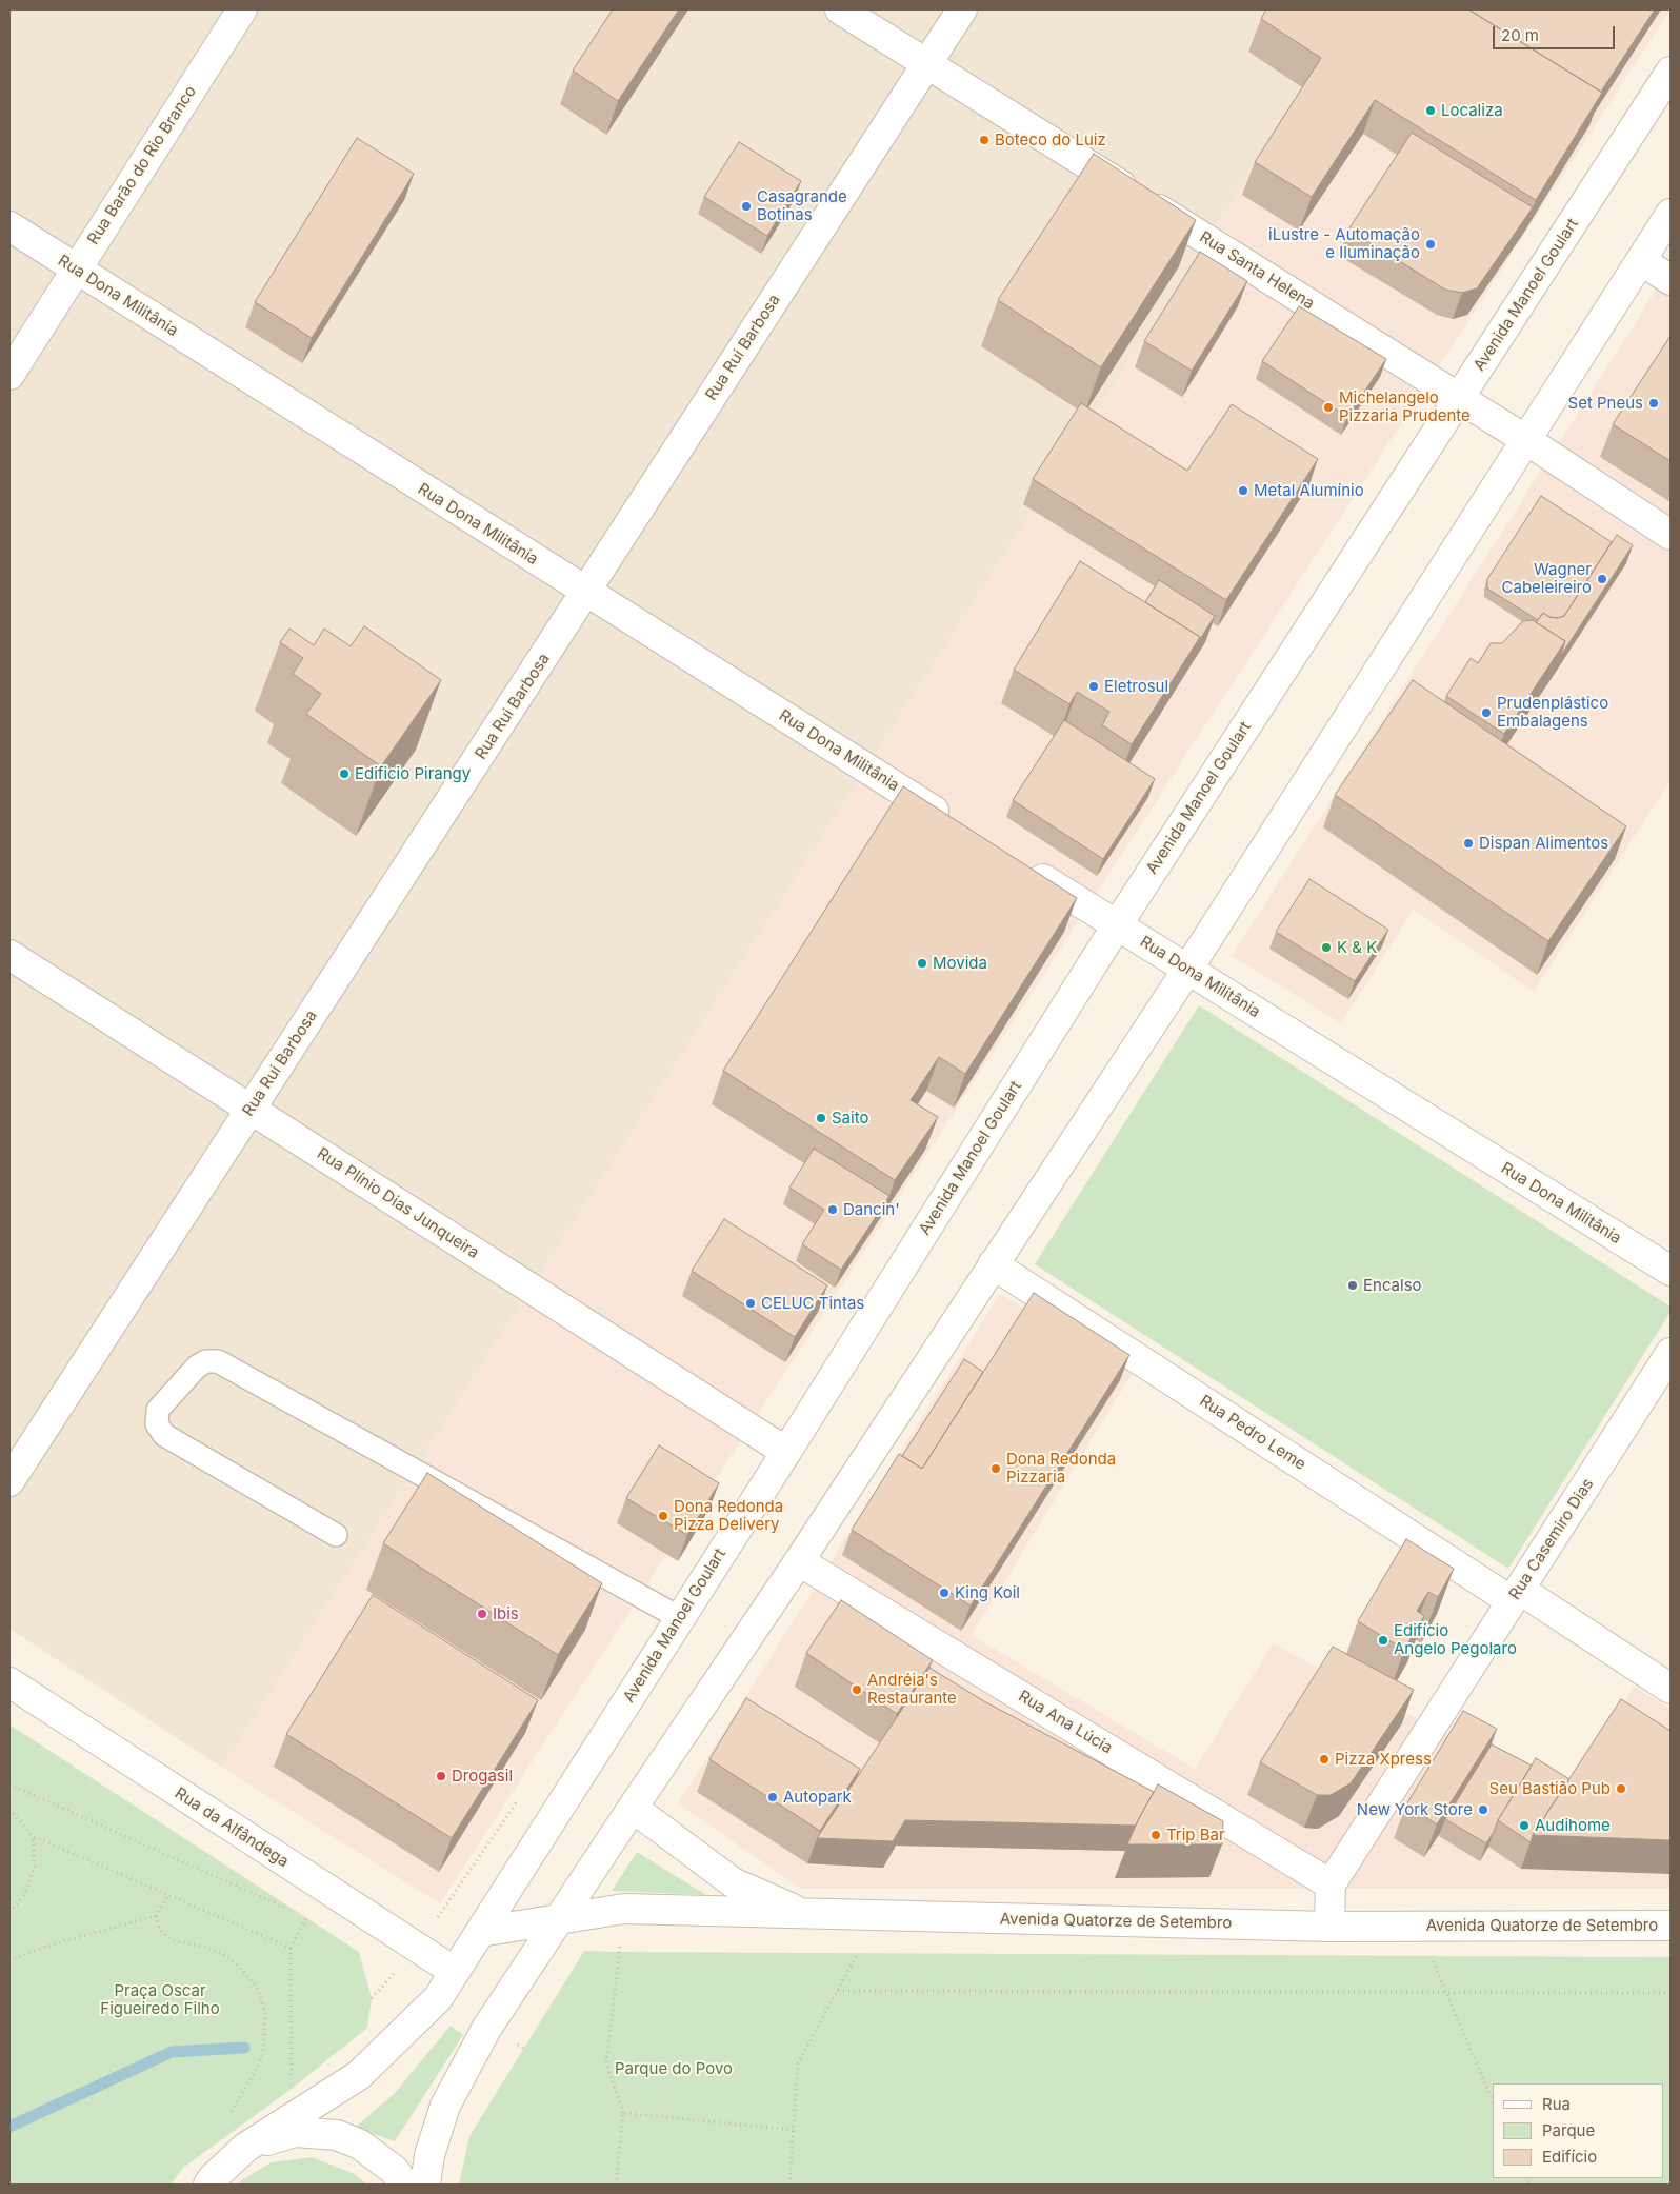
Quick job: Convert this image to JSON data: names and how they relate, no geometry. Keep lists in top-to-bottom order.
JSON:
{
  "streets": {
    "street": [
      "Rua Barão do Rio Branco",
      "Rua Santa Helena",
      "Avenida Manoel Goulart",
      "Rua Dona Militânia",
      "Rua Rui Barbosa",
      "Rua Plínio Dias Junqueira",
      "Rua Pedro Leme",
      "Rua Casemiro Dias",
      "Rua Ana Lúcia",
      "Rua da Alfândega",
      "Avenida Quatorze de Setembro"
    ]
  },
  "crossings": [
    ["Rua Barão do Rio Branco", "Rua Dona Militânia"],
    ["Rua Santa Helena", "Avenida Manoel Goulart"],
    ["Rua Santa Helena", "Rua Rui Barbosa"],
    ["Avenida Manoel Goulart", "Rua Dona Militânia"],
    ["Avenida Manoel Goulart", "Rua Plínio Dias Junqueira"],
    ["Avenida Manoel Goulart", "Rua da Alfândega"],
    ["Avenida Manoel Goulart", "Avenida Quatorze de Setembro"],
    ["Rua Dona Militânia", "Rua Rui Barbosa"],
    ["Rua Rui Barbosa", "Rua Plínio Dias Junqueira"],
    ["Rua Pedro Leme", "Rua Casemiro Dias"],
    ["Rua Casemiro Dias", "Rua Ana Lúcia"]
  ],
  "parks": ["Praça Oscar Figueiredo Filho", "Parque do Povo"],
  "places": [
    "Localiza",
    "Boteco do Luiz",
    "Casagrande Botinas",
    "iLustre - Automação e Iluminação",
    "Set Pneus",
    "Michelangelo Pizzaria Prudente",
    "Metal Alumínio",
    "Wagner Cabeleireiro",
    "Eletrosul",
    "Prudenplástico Embalagens",
    "Edificio Pirangy",
    "Dispan Alimentos",
    "K & K",
    "Movida",
    "Saito",
    "Dancin'",
    "Encalso",
    "CELUC Tintas",
    "Dona Redonda Pizzaria",
    "Dona Redonda Pizza Delivery",
    "King Koil",
    "Ibis",
    "Edifício Angelo Pegolaro",
    "Andréia's Restaurante",
    "Pizza Xpress",
    "Drogasil",
    "Seu Bastião Pub",
    "Autopark",
    "New York Store",
    "Audihome",
    "Trip Bar"
  ],
  "legend": ["Rua", "Parque", "Edifício"],
  "scale_bar": "20 m"
}
